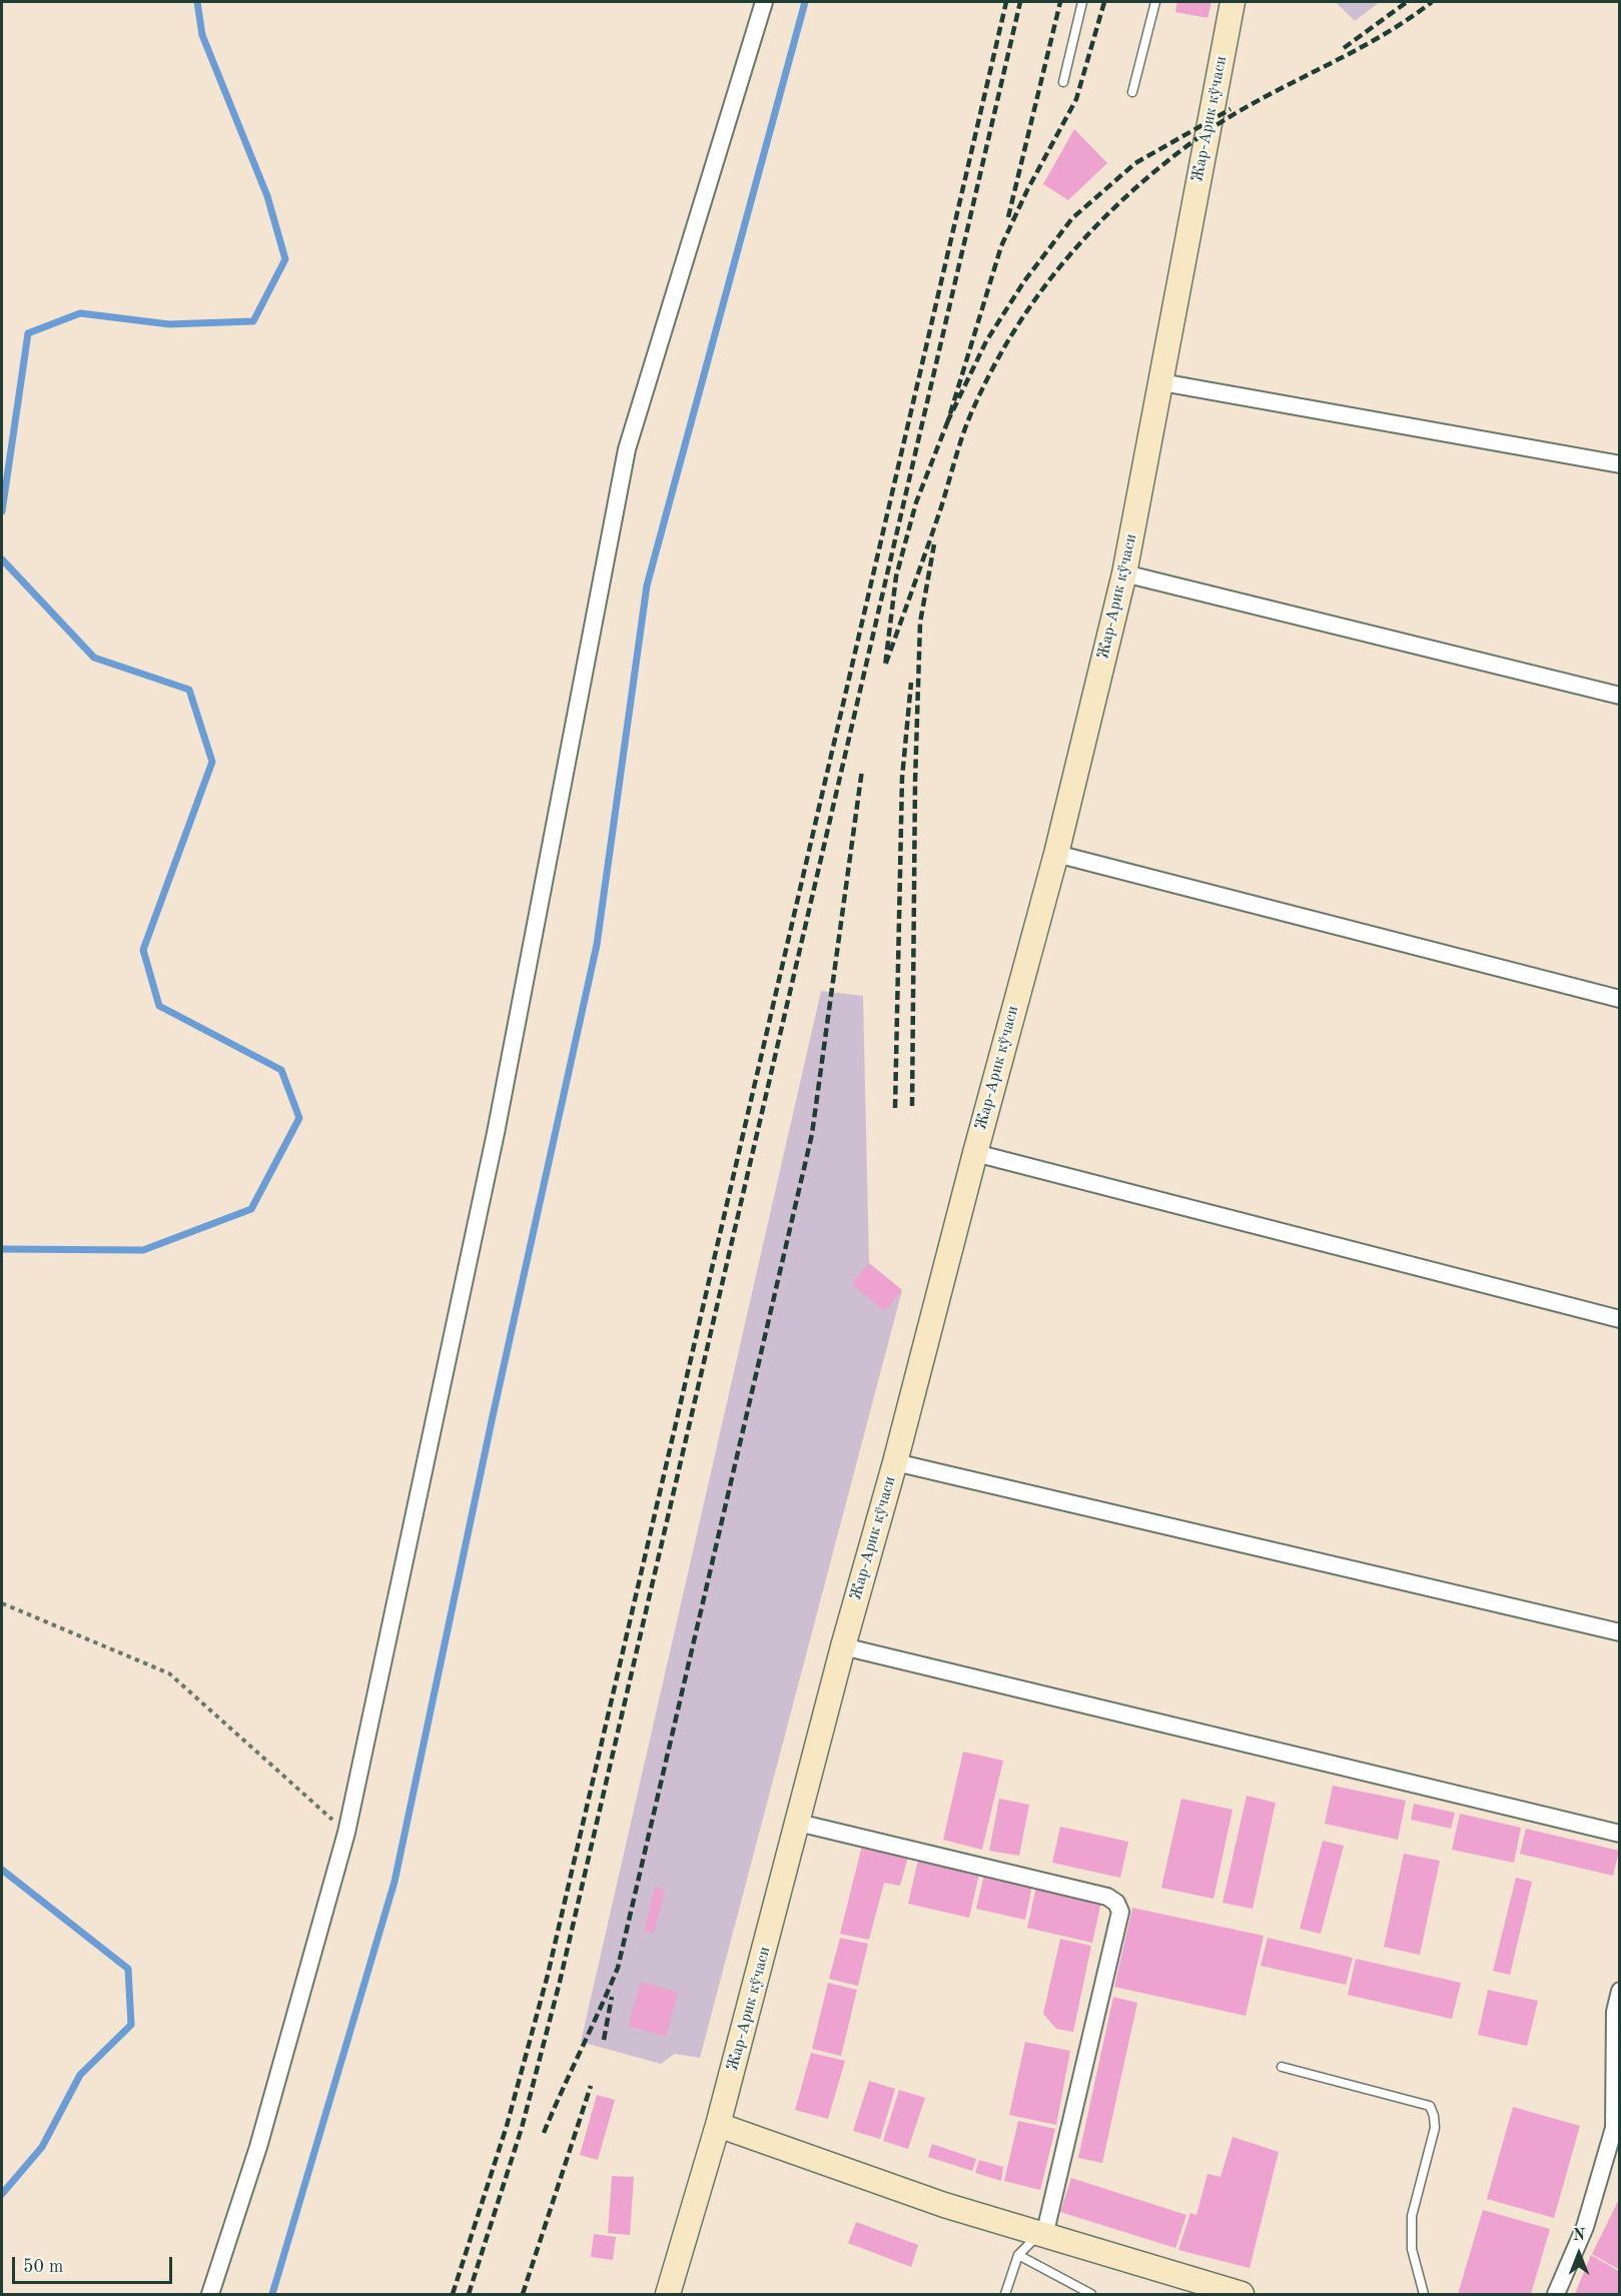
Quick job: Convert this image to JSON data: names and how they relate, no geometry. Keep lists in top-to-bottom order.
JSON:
{
  "streets": {
    "main road": ["Жар-Арик кўчаси"]
  },
  "scale_bar": "50 m",
  "north": "top"
}
